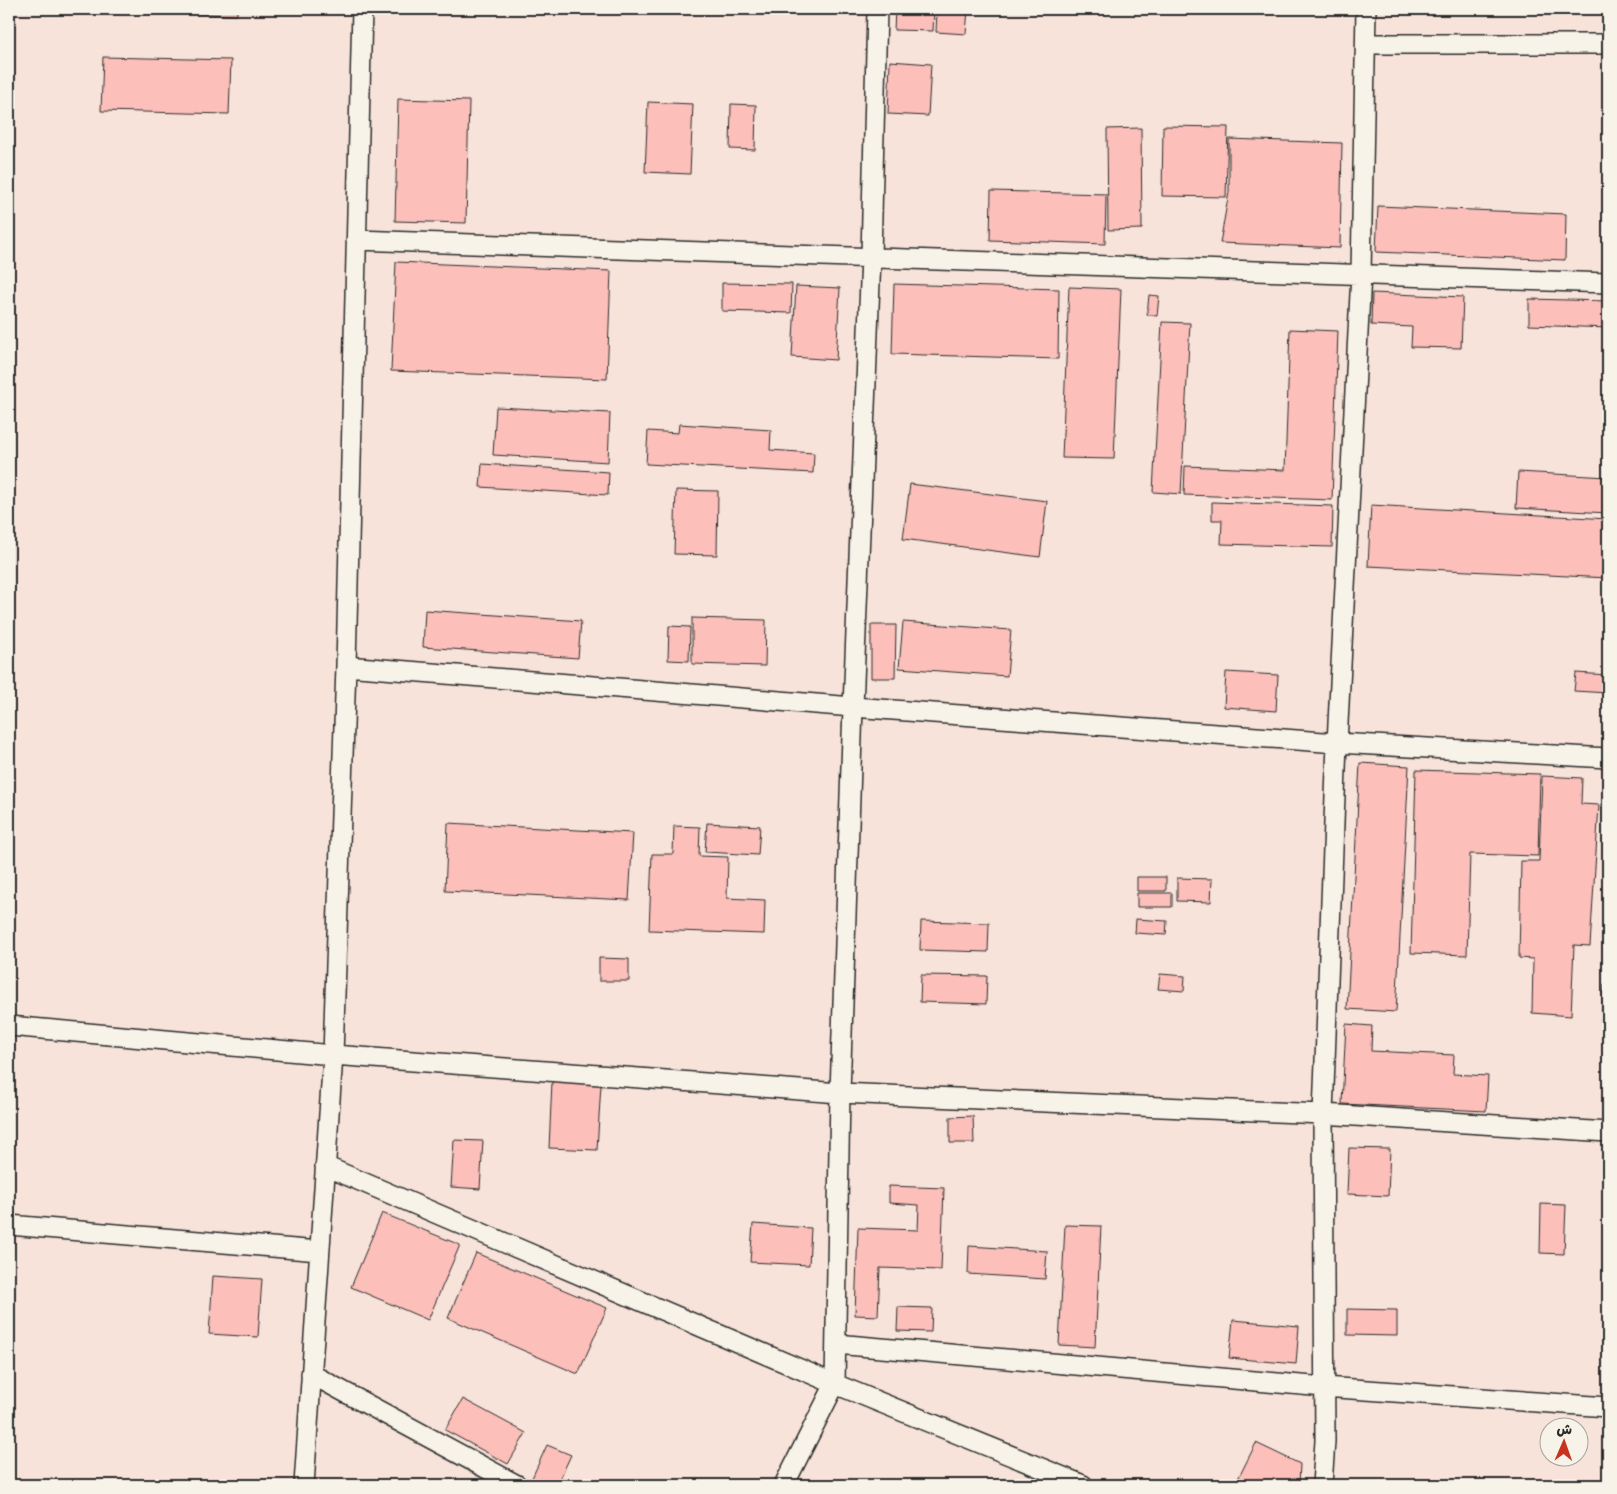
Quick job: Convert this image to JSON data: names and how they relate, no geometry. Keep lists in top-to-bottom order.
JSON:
{
  "north": "top"
}
